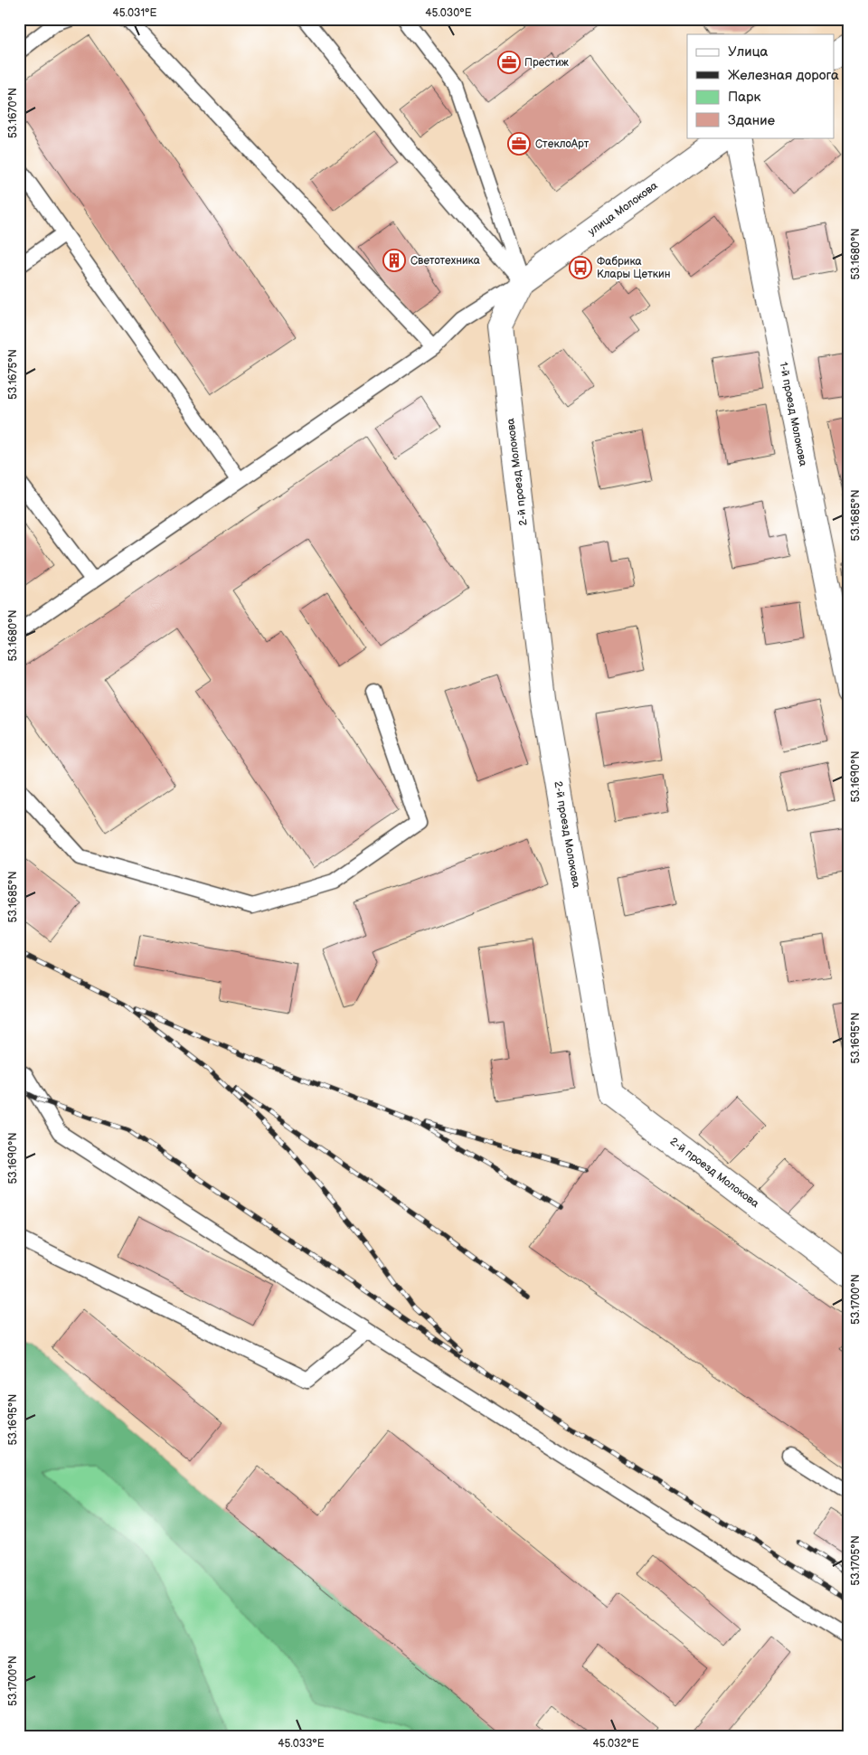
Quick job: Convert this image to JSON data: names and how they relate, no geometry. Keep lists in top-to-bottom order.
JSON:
{
  "streets": {
    "street": ["улица Молокова", "1-й проезд Молокова", "2-й проезд Молокова"]
  },
  "crossings": [
    ["улица Молокова", "2-й проезд Молокова"]
  ],
  "places": {
    "office": ["Престиж", "СтеклоАрт"],
    "building": ["Светотехника"],
    "bus stop": ["Фабрика Клары Цеткин"]
  },
  "legend": [
    "Улица",
    "Железная дорога",
    "Парк",
    "Здание"
  ],
  "coordinates": [
    "45.031°E",
    "45.030°E",
    "53.1670°N",
    "53.1680°N",
    "53.1675°N",
    "53.1685°N",
    "53.1690°N",
    "53.1695°N",
    "53.1700°N",
    "53.1705°N",
    "45.033°E",
    "45.032°E"
  ]
}
